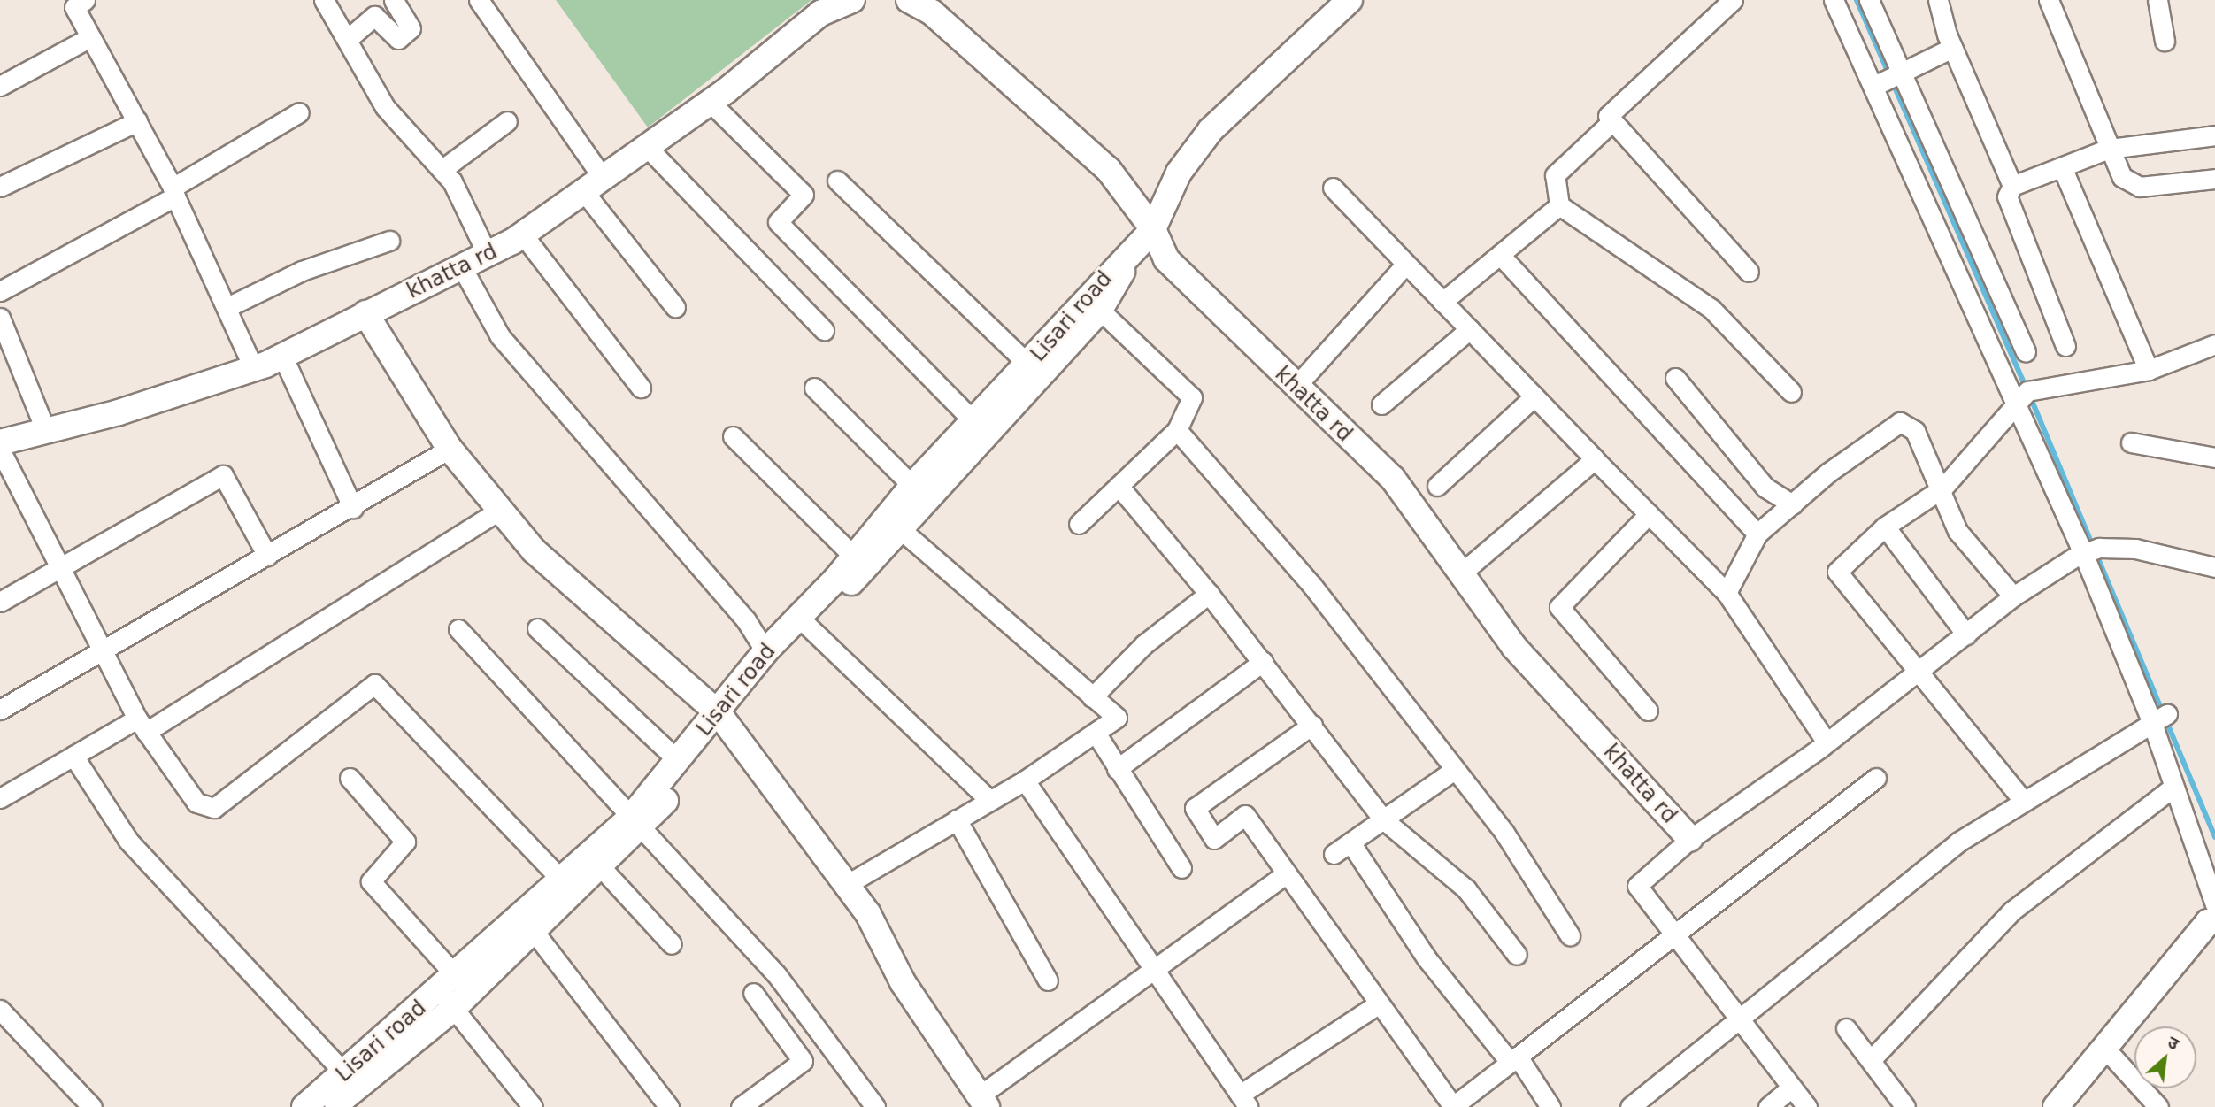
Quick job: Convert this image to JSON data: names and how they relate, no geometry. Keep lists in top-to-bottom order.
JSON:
{
  "streets": {
    "street": ["khatta rd", "Lisari road"]
  },
  "crossings": [
    ["khatta rd", "Lisari road"]
  ],
  "north": "top right"
}
